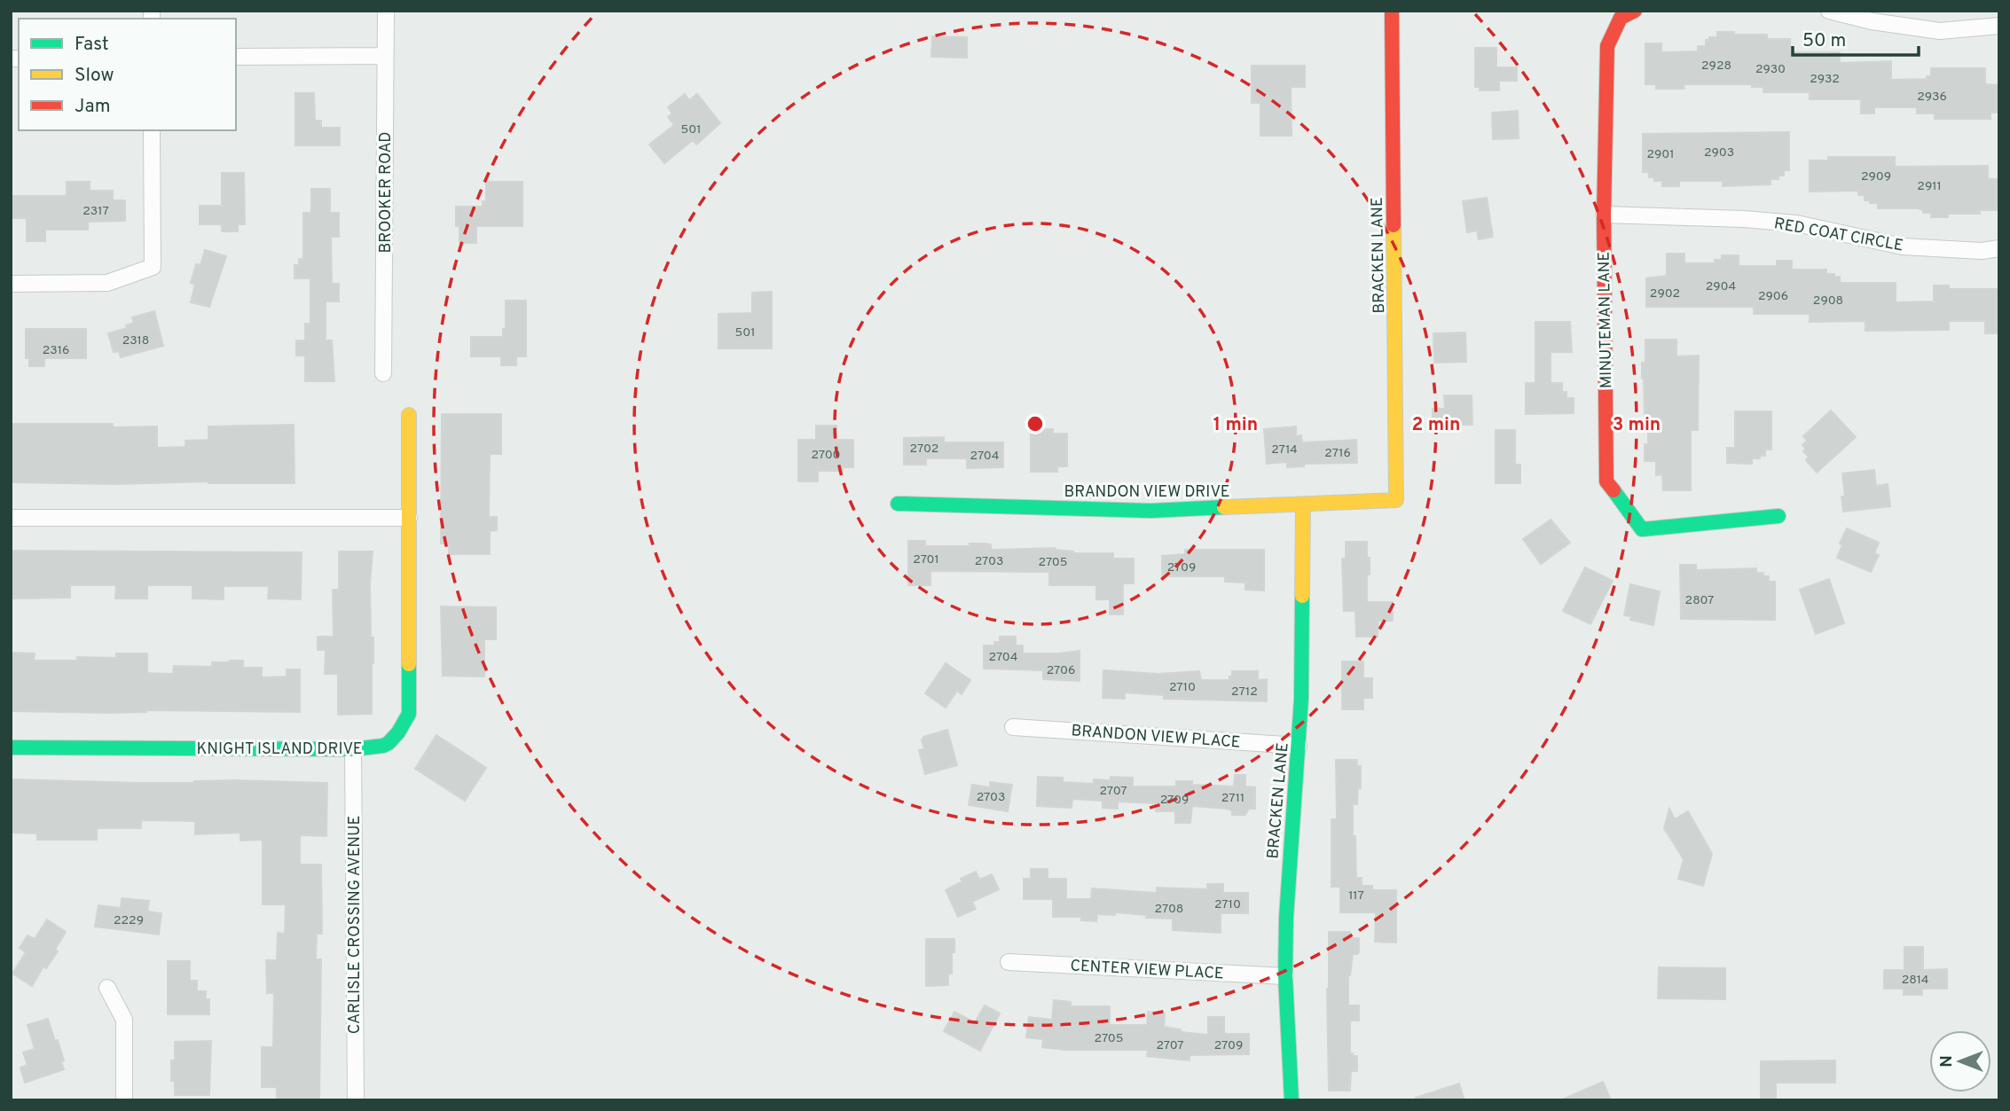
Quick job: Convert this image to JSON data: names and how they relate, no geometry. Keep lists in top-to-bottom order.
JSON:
{
  "streets": {
    "street": [
      "BROOKER ROAD",
      "RED COAT CIRCLE",
      "BRACKEN LANE",
      "MINUTEMAN LANE",
      "BRANDON VIEW DRIVE",
      "BRANDON VIEW PLACE",
      "KNIGHT ISLAND DRIVE",
      "CARLISLE CROSSING AVENUE",
      "CENTER VIEW PLACE"
    ]
  },
  "crossings": [
    ["RED COAT CIRCLE", "MINUTEMAN LANE"],
    ["BRACKEN LANE", "BRANDON VIEW DRIVE"],
    ["BRACKEN LANE", "BRANDON VIEW PLACE"],
    ["BRACKEN LANE", "CENTER VIEW PLACE"],
    ["KNIGHT ISLAND DRIVE", "CARLISLE CROSSING AVENUE"]
  ],
  "house_numbers": [
    "2928",
    "2930",
    "2932",
    "2936",
    "501",
    "2903",
    "2901",
    "2909",
    "2911",
    "2317",
    "2904",
    "2902",
    "2906",
    "2908",
    "501",
    "2318",
    "2316",
    "2702",
    "2714",
    "2716",
    "2700",
    "2704",
    "2701",
    "2703",
    "2705",
    "2709",
    "2807",
    "2704",
    "2706",
    "2710",
    "2712",
    "2707",
    "2703",
    "2711",
    "2709",
    "117",
    "2710",
    "2708",
    "2229",
    "2814",
    "2705",
    "2707",
    "2709"
  ],
  "legend": ["Fast", "Slow", "Jam"],
  "scale_bar": "50 m",
  "north": "left",
  "rings": ["1 min", "2 min", "3 min"]
}
